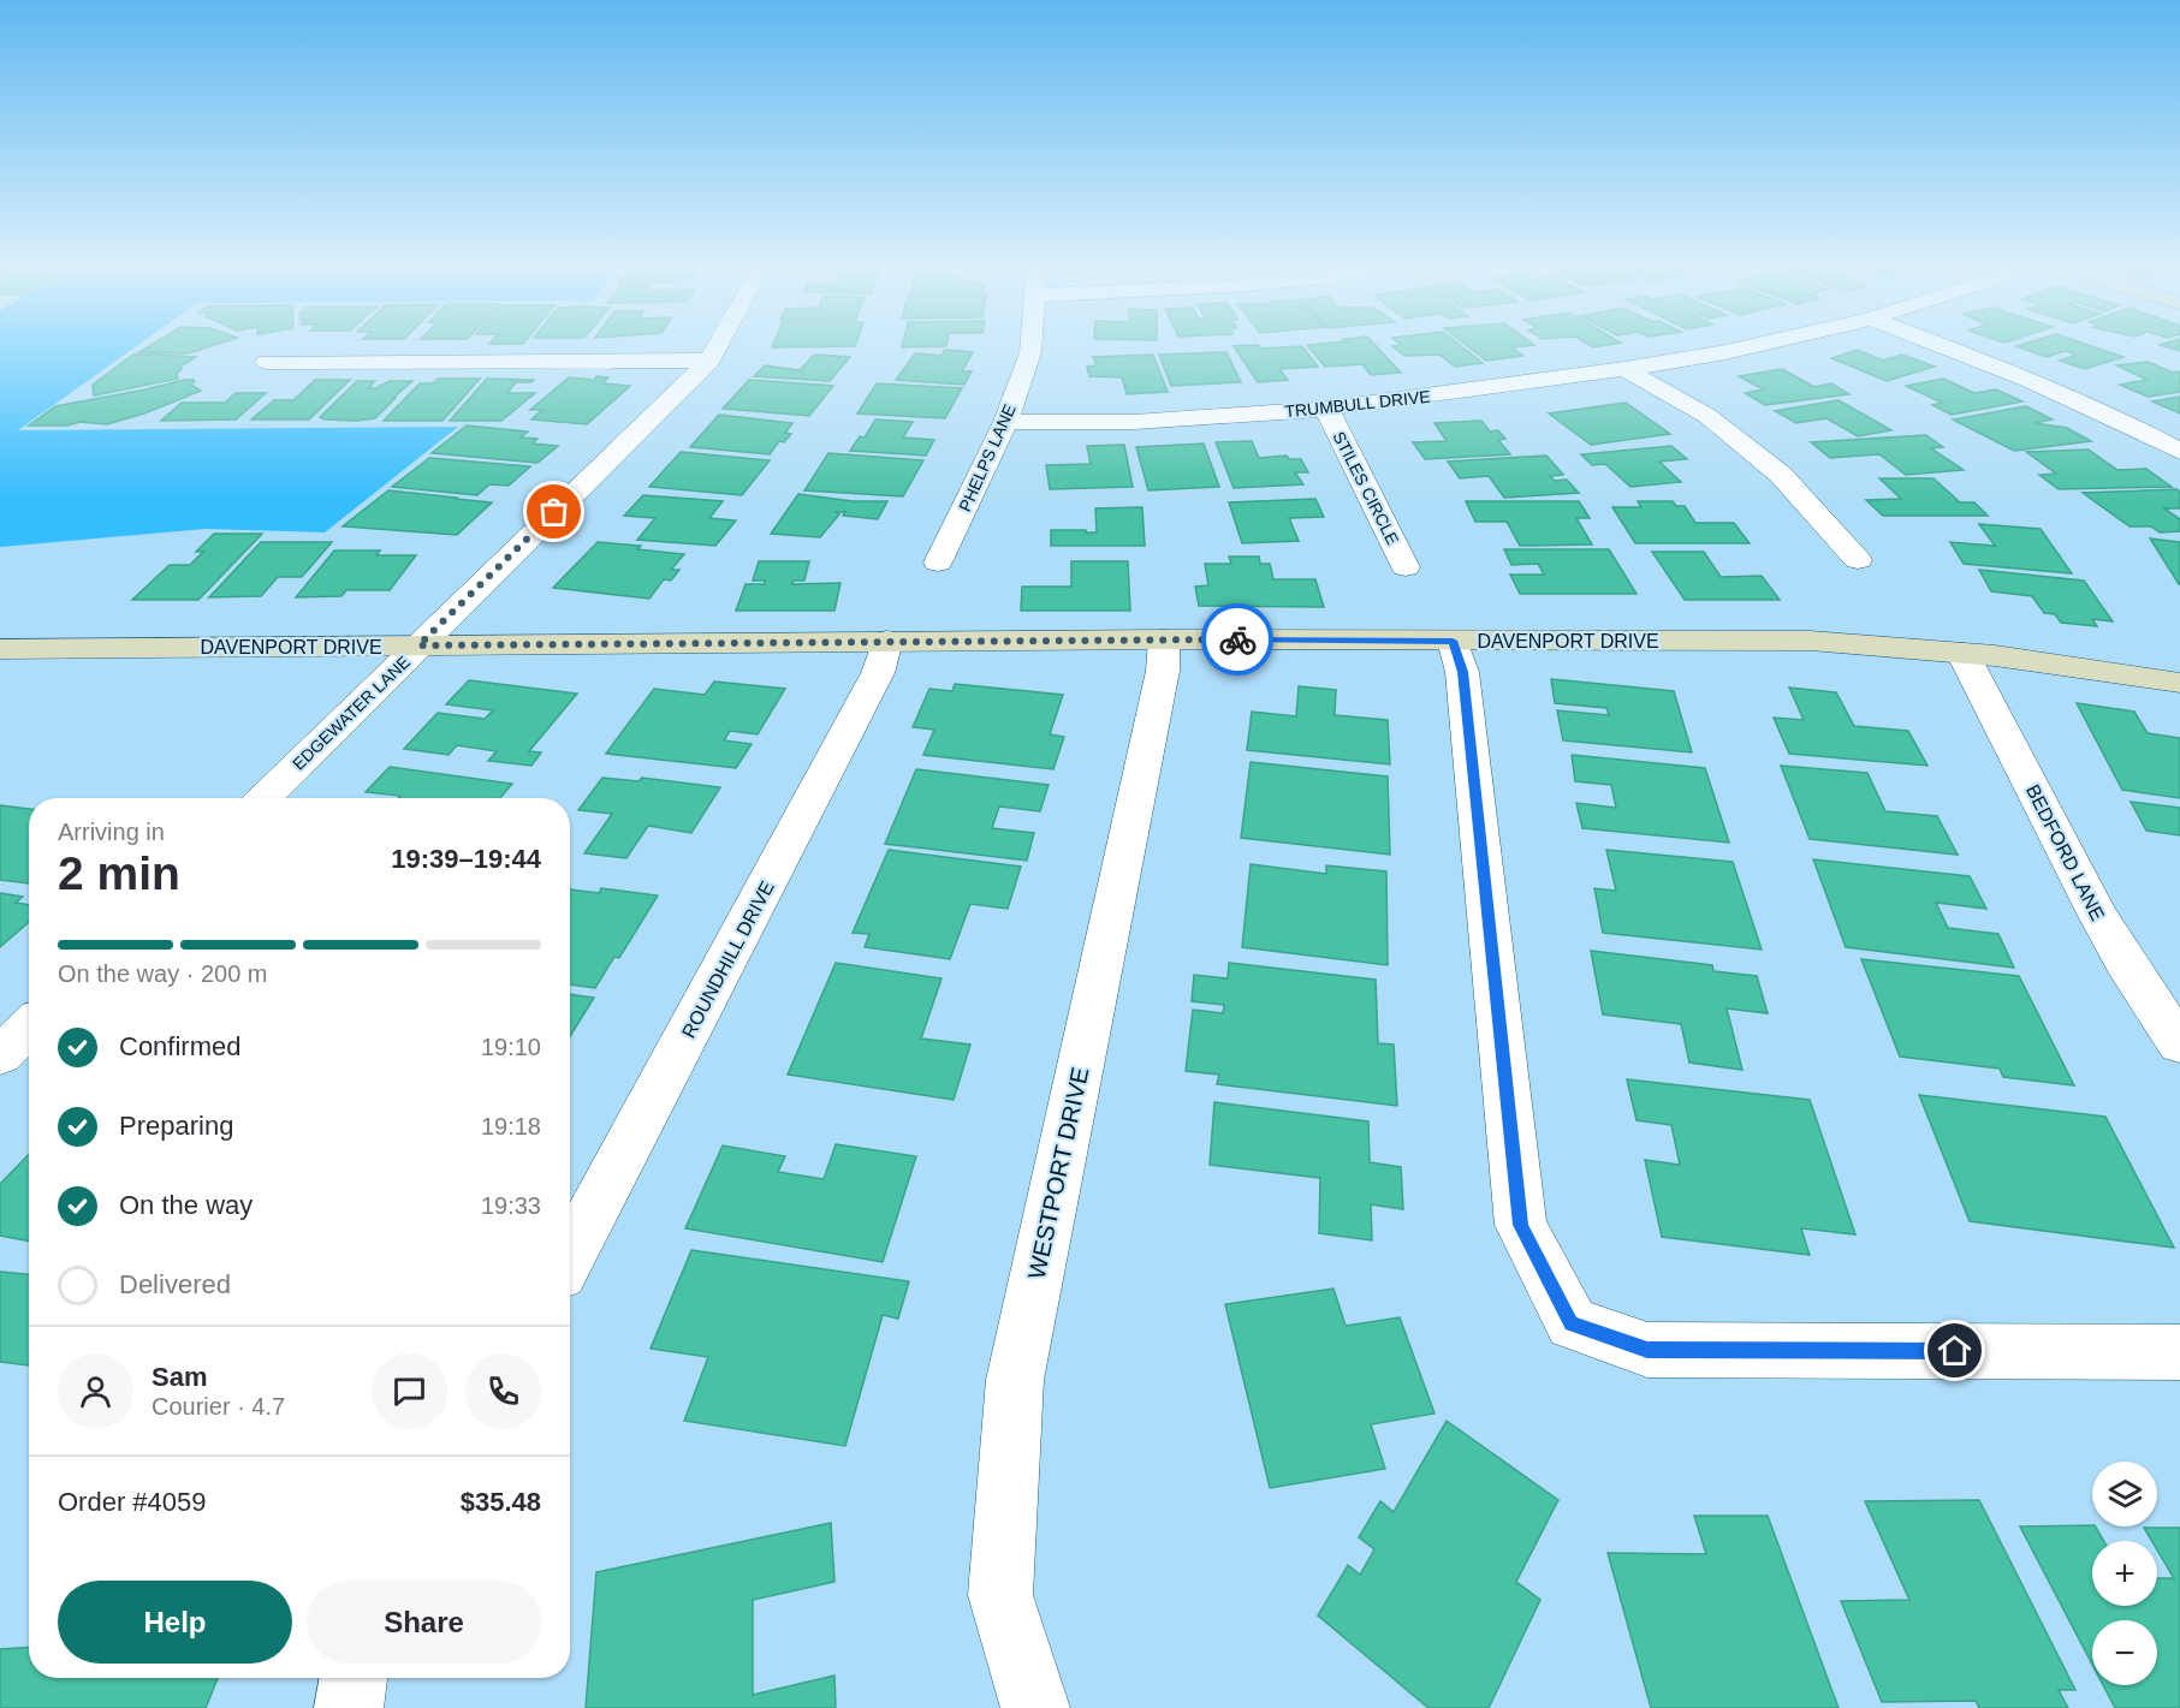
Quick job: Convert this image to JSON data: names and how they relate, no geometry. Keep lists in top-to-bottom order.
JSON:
{
  "streets": {
    "street": [
      "TRUMBULL DRIVE",
      "PHELPS LANE",
      "STILES CIRCLE",
      "DAVENPORT DRIVE",
      "EDGEWATER LANE",
      "BEDFORD LANE",
      "ROUNDHILL DRIVE",
      "WESTPORT DRIVE"
    ]
  },
  "crossings": [
    ["TRUMBULL DRIVE", "PHELPS LANE"],
    ["TRUMBULL DRIVE", "STILES CIRCLE"],
    ["DAVENPORT DRIVE", "EDGEWATER LANE"],
    ["DAVENPORT DRIVE", "BEDFORD LANE"],
    ["DAVENPORT DRIVE", "ROUNDHILL DRIVE"],
    ["DAVENPORT DRIVE", "WESTPORT DRIVE"]
  ],
  "page": {
    "heading": ["2 min", "Arriving in", "19:39–19:44"],
    "panel": [
      "Sam",
      "Courier · 4.7",
      "Order #4059",
      "$35.48"
    ],
    "bar": "On the way · 200 m",
    "list": [
      ["Confirmed", "19:10"],
      ["Preparing", "19:18"],
      ["On the way", "19:33"],
      "Delivered"
    ],
    "map_buttons": ["+", "−"],
    "buttons": ["Help", "Share"]
  }
}
